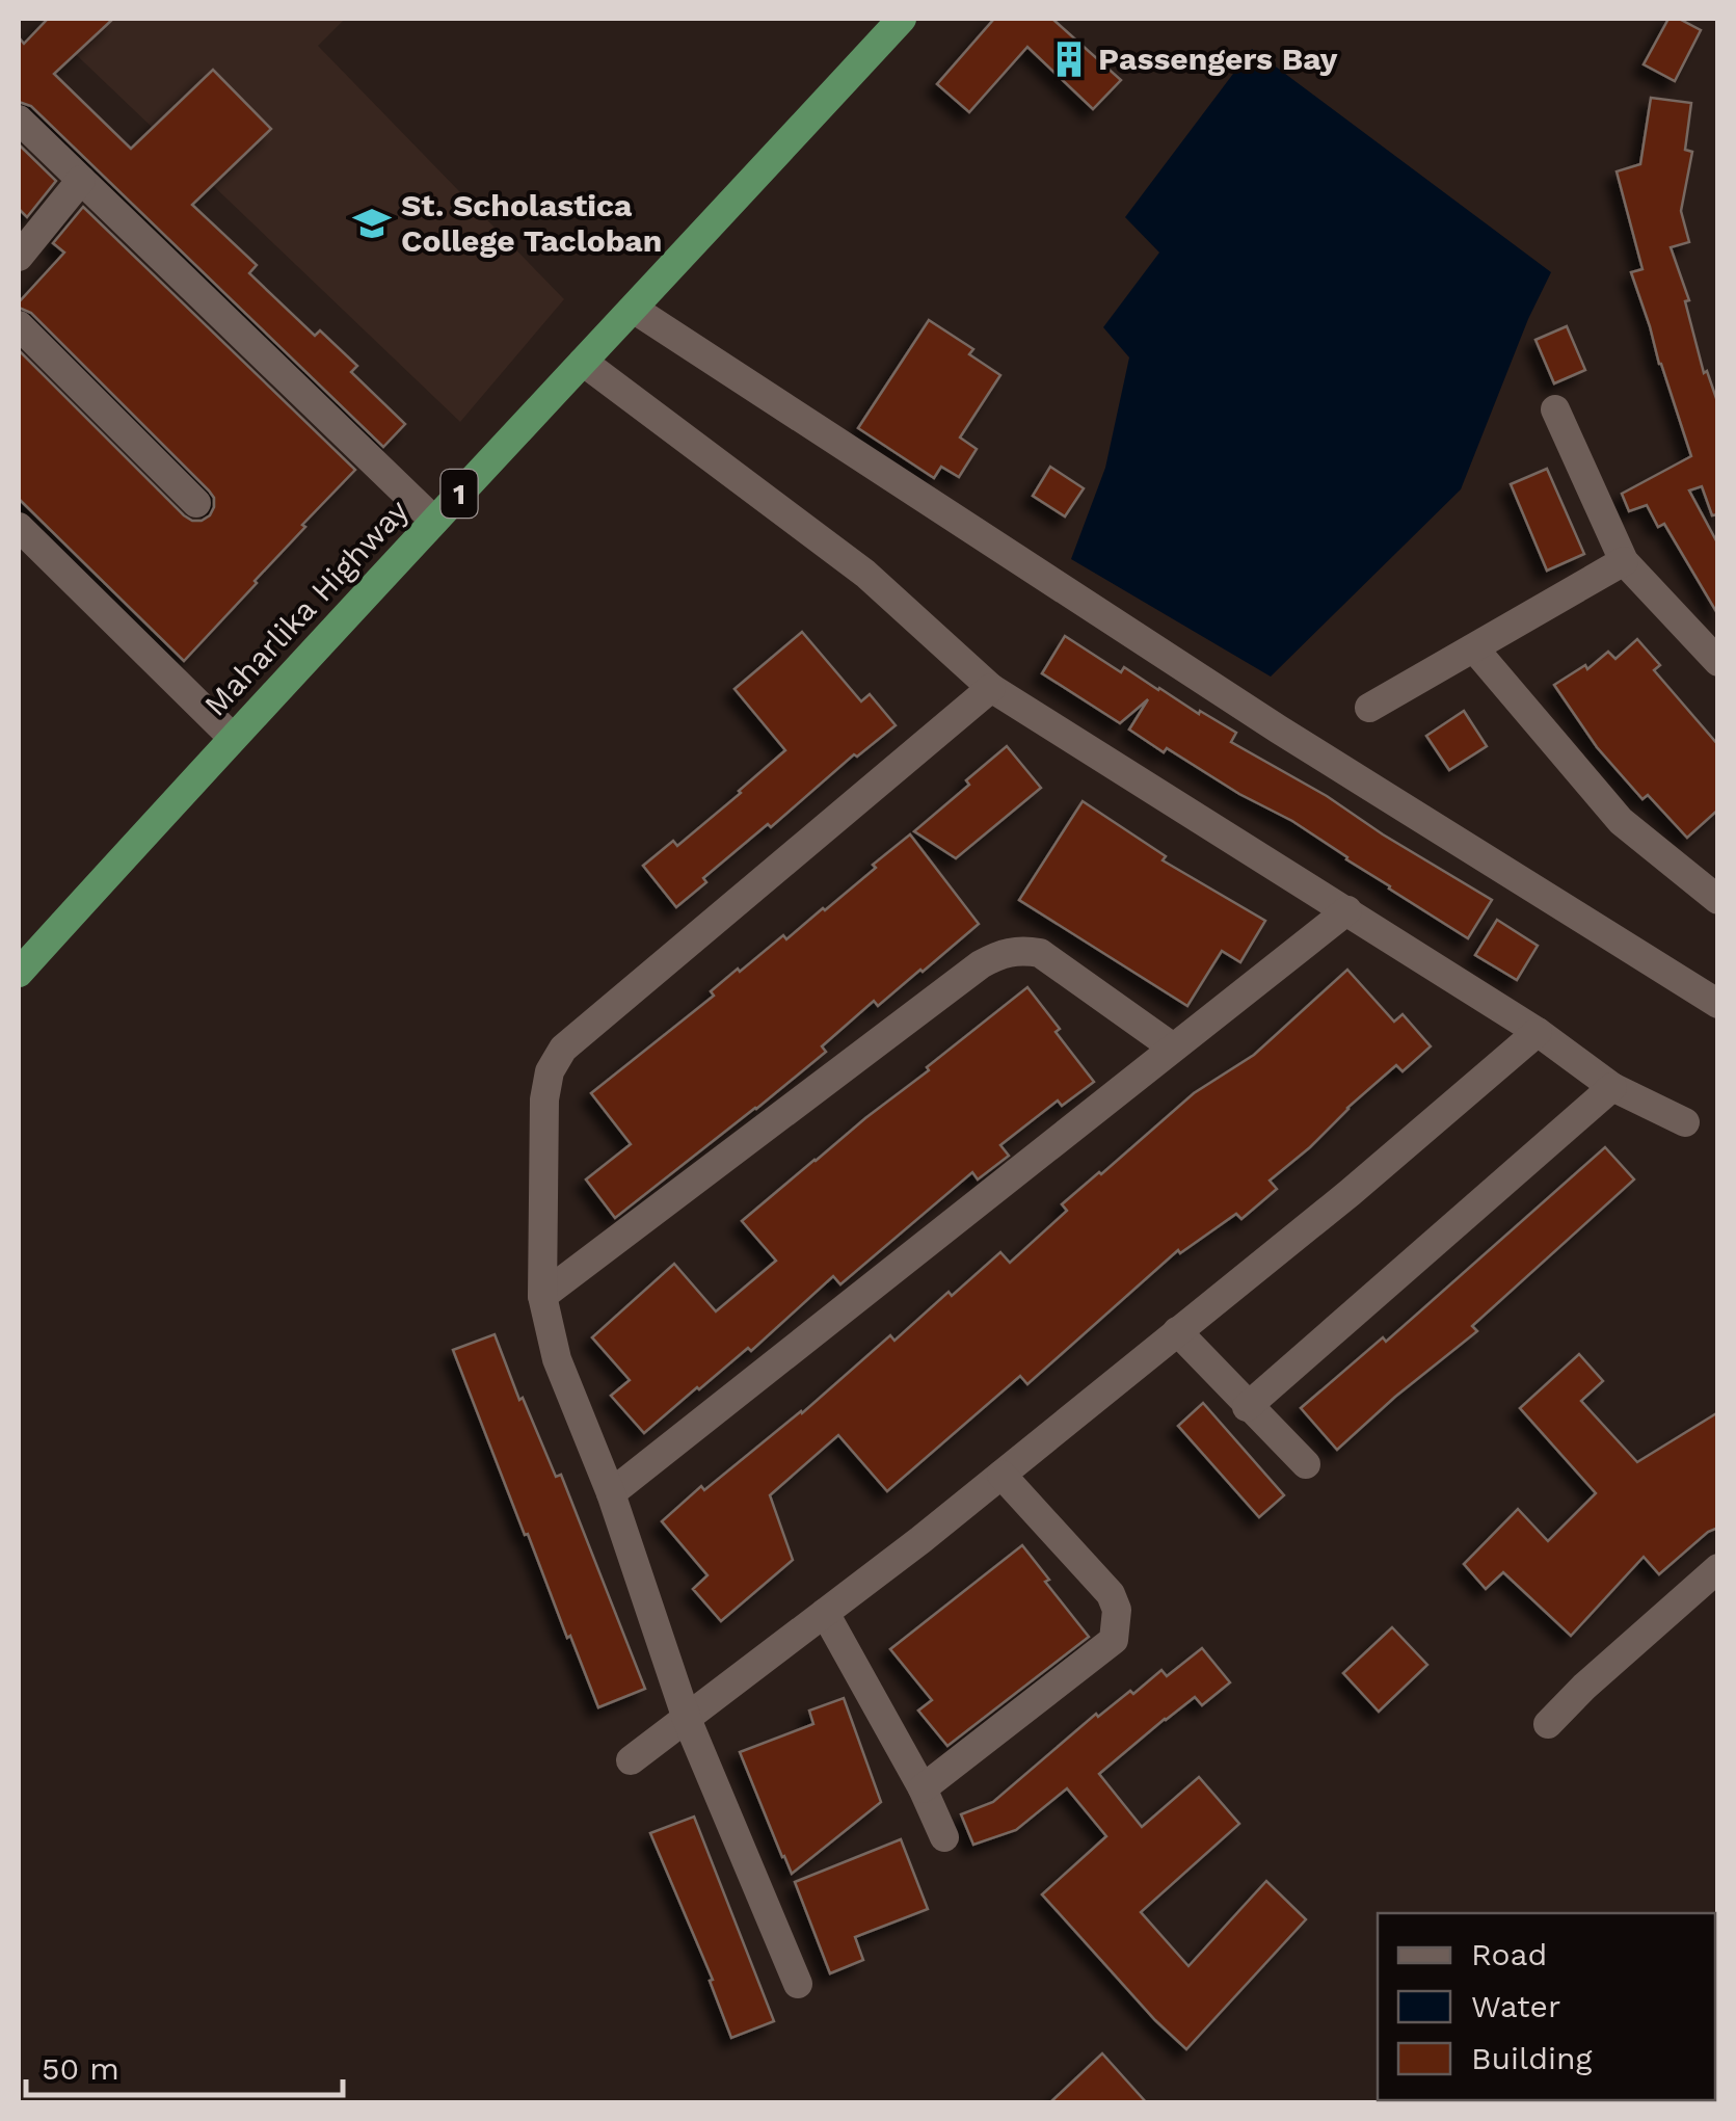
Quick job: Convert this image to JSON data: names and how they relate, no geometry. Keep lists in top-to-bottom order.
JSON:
{
  "streets": {
    "highway": ["1", "Maharlika Highway"]
  },
  "places": {
    "building": ["Passengers Bay"],
    "school or university": ["St. Scholastica College Tacloban"]
  },
  "legend": ["Road", "Water", "Building"],
  "scale_bar": "50 m"
}
